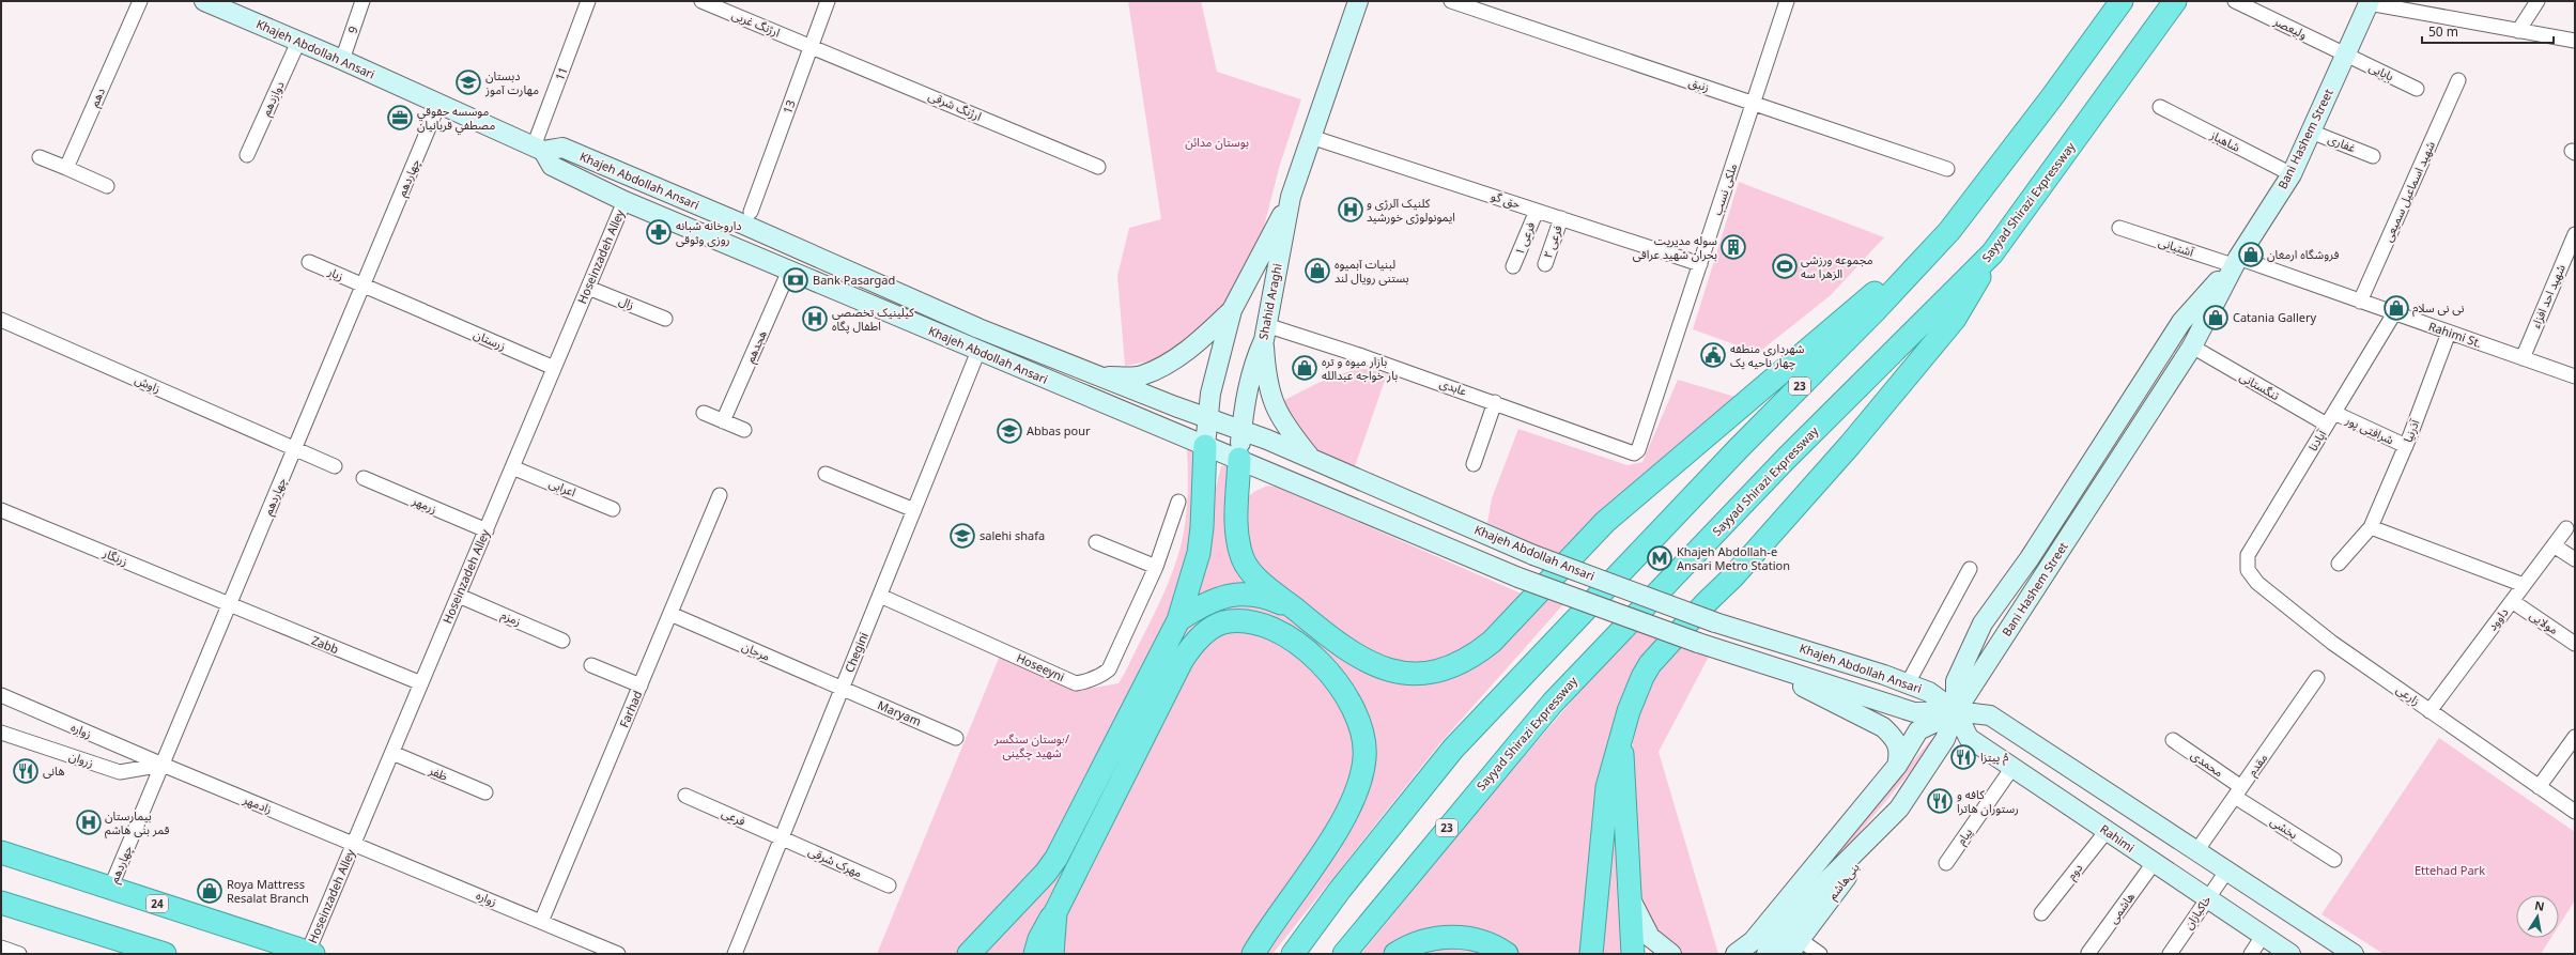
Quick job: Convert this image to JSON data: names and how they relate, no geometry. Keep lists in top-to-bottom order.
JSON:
{
  "streets": {
    "highway": ["Sayyad Shirazi Expressway", "23", "24"],
    "main road": [
      "Khajeh Abdollah Ansari",
      "Bani Hashem Street",
      "Shahid Araghi",
      "Rahimi",
      "بنی‌هاشم"
    ],
    "street": [
      "ارژنگ غربی",
      "ولیعصر",
      "9",
      "بابایی",
      "11",
      "زنبق",
      "دهم",
      "دوازدهم",
      "ارژنگ شرقی",
      "13",
      "شاهباز",
      "غفاری",
      "چهاردهم",
      "ملکی نسب",
      "شهید اسماعیل سمیعی",
      "حق گو",
      "فرعی ۱",
      "فرعی ۲",
      "آشتیانی",
      "Hoseinzadeh Alley",
      "زیار",
      "شهید احد افزاء",
      "زال",
      "Rahimi St.",
      "زرستان",
      "هجدهم",
      "زاوش",
      "تنگستانی",
      "عابدی",
      "شرافتی پور",
      "آذرنیا",
      "آپادنا",
      "اعرابی",
      "زرمهر",
      "زرنگار",
      "زمزم",
      "داوود",
      "مولایی",
      "Zabb",
      "مرجان",
      "Chegini",
      "Hoseeyni",
      "زارعی",
      "Farhad",
      "Maryam",
      "زواره",
      "زروان",
      "محمدی",
      "مقدم",
      "ظفر",
      "زادمهر",
      "فرعی",
      "بخشی",
      "پیام",
      "مهرک شرقی",
      "دوم",
      "هاشمی",
      "خاکبازان"
    ]
  },
  "crossings": [
    ["ارژنگ غربی", "ارژنگ شرقی"],
    ["ارژنگ غربی", "13"],
    ["ولیعصر", "بابایی"],
    ["ولیعصر", "Bani Hashem Street"],
    ["9", "Khajeh Abdollah Ansari"],
    ["Khajeh Abdollah Ansari", "11"],
    ["Khajeh Abdollah Ansari", "دوازدهم"],
    ["Khajeh Abdollah Ansari", "Bani Hashem Street"],
    ["Khajeh Abdollah Ansari", "چهاردهم"],
    ["Khajeh Abdollah Ansari", "Hoseinzadeh Alley"],
    ["Khajeh Abdollah Ansari", "Shahid Araghi"],
    ["Khajeh Abdollah Ansari", "هجدهم"],
    ["Khajeh Abdollah Ansari", "Chegini"],
    ["Khajeh Abdollah Ansari", "Rahimi"],
    ["بابایی", "Bani Hashem Street"],
    ["زنبق", "ملکی نسب"],
    ["ارژنگ شرقی", "13"],
    ["Bani Hashem Street", "شاهباز"],
    ["Bani Hashem Street", "غفاری"],
    ["Bani Hashem Street", "آشتیانی"],
    ["Bani Hashem Street", "Rahimi St."],
    ["Bani Hashem Street", "تنگستانی"],
    ["Bani Hashem Street", "Rahimi"],
    ["چهاردهم", "زیار"],
    ["چهاردهم", "زرستان"],
    ["چهاردهم", "زاوش"],
    ["چهاردهم", "زرنگار"],
    ["چهاردهم", "Zabb"],
    ["چهاردهم", "زواره"],
    ["چهاردهم", "زروان"],
    ["چهاردهم", "زادمهر"],
    ["چهاردهم", "24"],
    ["ملکی نسب", "حق گو"],
    ["ملکی نسب", "عابدی"],
    ["شهید اسماعیل سمیعی", "Rahimi St."],
    ["حق گو", "فرعی ۱"],
    ["حق گو", "فرعی ۲"],
    ["حق گو", "Shahid Araghi"],
    ["آشتیانی", "Rahimi St."],
    ["Hoseinzadeh Alley", "زال"],
    ["Hoseinzadeh Alley", "زرستان"],
    ["Hoseinzadeh Alley", "اعرابی"],
    ["Hoseinzadeh Alley", "زرمهر"],
    ["Hoseinzadeh Alley", "زمزم"],
    ["Hoseinzadeh Alley", "Zabb"],
    ["Hoseinzadeh Alley", "زواره"],
    ["Hoseinzadeh Alley", "ظفر"],
    ["Hoseinzadeh Alley", "زادمهر"],
    ["Hoseinzadeh Alley", "24"],
    ["زیار", "زرستان"],
    ["شهید احد افزاء", "Rahimi St."],
    ["Shahid Araghi", "عابدی"],
    ["Rahimi St.", "آذرنیا"],
    ["Rahimi St.", "آپادنا"],
    ["تنگستانی", "آپادنا"],
    ["شرافتی پور", "آذرنیا"],
    ["شرافتی پور", "آپادنا"],
    ["آپادنا", "زارعی"],
    ["زرنگار", "Zabb"],
    ["داوود", "مولایی"],
    ["داوود", "زارعی"],
    ["مرجان", "Chegini"],
    ["مرجان", "Farhad"],
    ["مرجان", "Maryam"],
    ["Chegini", "Hoseeyni"],
    ["Chegini", "Maryam"],
    ["Chegini", "فرعی"],
    ["Chegini", "مهرک شرقی"],
    ["Farhad", "زواره"],
    ["زواره", "زروان"],
    ["زواره", "زادمهر"],
    ["زروان", "زادمهر"],
    ["محمدی", "مقدم"],
    ["محمدی", "بخشی"],
    ["مقدم", "بخشی"],
    ["فرعی", "مهرک شرقی"],
    ["پیام", "Rahimi"],
    ["Rahimi", "دوم"],
    ["Rahimi", "هاشمی"],
    ["Rahimi", "خاکبازان"]
  ],
  "parks": ["بوستان مدائن", "بوستان سنگسر/ شهید چگینی", "Ettehad Park"],
  "places": {
    "school or university": ["دبستان مهارت آموز", "Abbas pour", "salehi shafa"],
    "office": ["موسسه حقوقي مصطفي قربانيان"],
    "hospital": ["کلنیک آلرژی و ایمونولوژی خورشید", "کیلینیک تخصصی اطفال پگاه", "بیمارستان قمر بنی هاشم"],
    "pharmacy": ["داروخانه شبانه روزی وثوقی"],
    "building": ["سوله مدیریت بحران شهید عراقی"],
    "shop": [
      "فروشگاه ارمغان",
      "لبنیات آبمیوه بستنی رویال لند",
      "نی نی سلام",
      "Catania Gallery",
      "بازار میوه و تره بار خواجه عبدالله",
      "Roya Mattress Resalat Branch"
    ],
    "sports": ["مجموعه ورزشی الزهرا سه"],
    "bank": ["Bank Pasargad"],
    "public building": ["شهرداری منطقه چهار ناحیه یک"],
    "metro station": ["Khajeh Abdollah-e Ansari Metro Station"],
    "restaurant": ["مُ پیتزا", "هانی", "کافه و رستوران هاترا"]
  },
  "scale_bar": "50 m",
  "north": "top"
}
